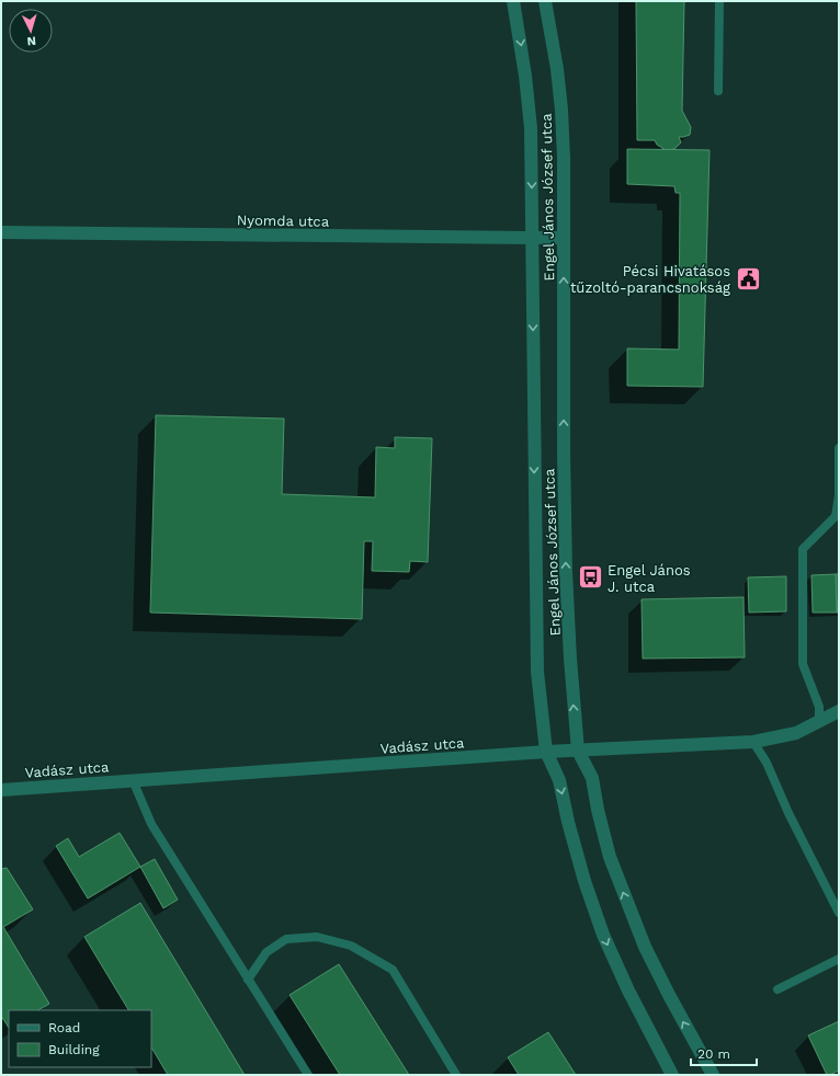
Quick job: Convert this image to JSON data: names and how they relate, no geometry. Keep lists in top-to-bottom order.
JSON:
{
  "streets": {
    "street": ["Engel János József utca", "Nyomda utca", "Vadász utca"]
  },
  "crossings": [
    ["Engel János József utca", "Nyomda utca"],
    ["Engel János József utca", "Vadász utca"]
  ],
  "places": {
    "public building": ["Pécsi Hivatásos tűzoltó-parancsnokság"],
    "bus stop": ["Engel János J. utca"]
  },
  "legend": ["Road", "Building"],
  "scale_bar": "20 m",
  "north": "bottom"
}
